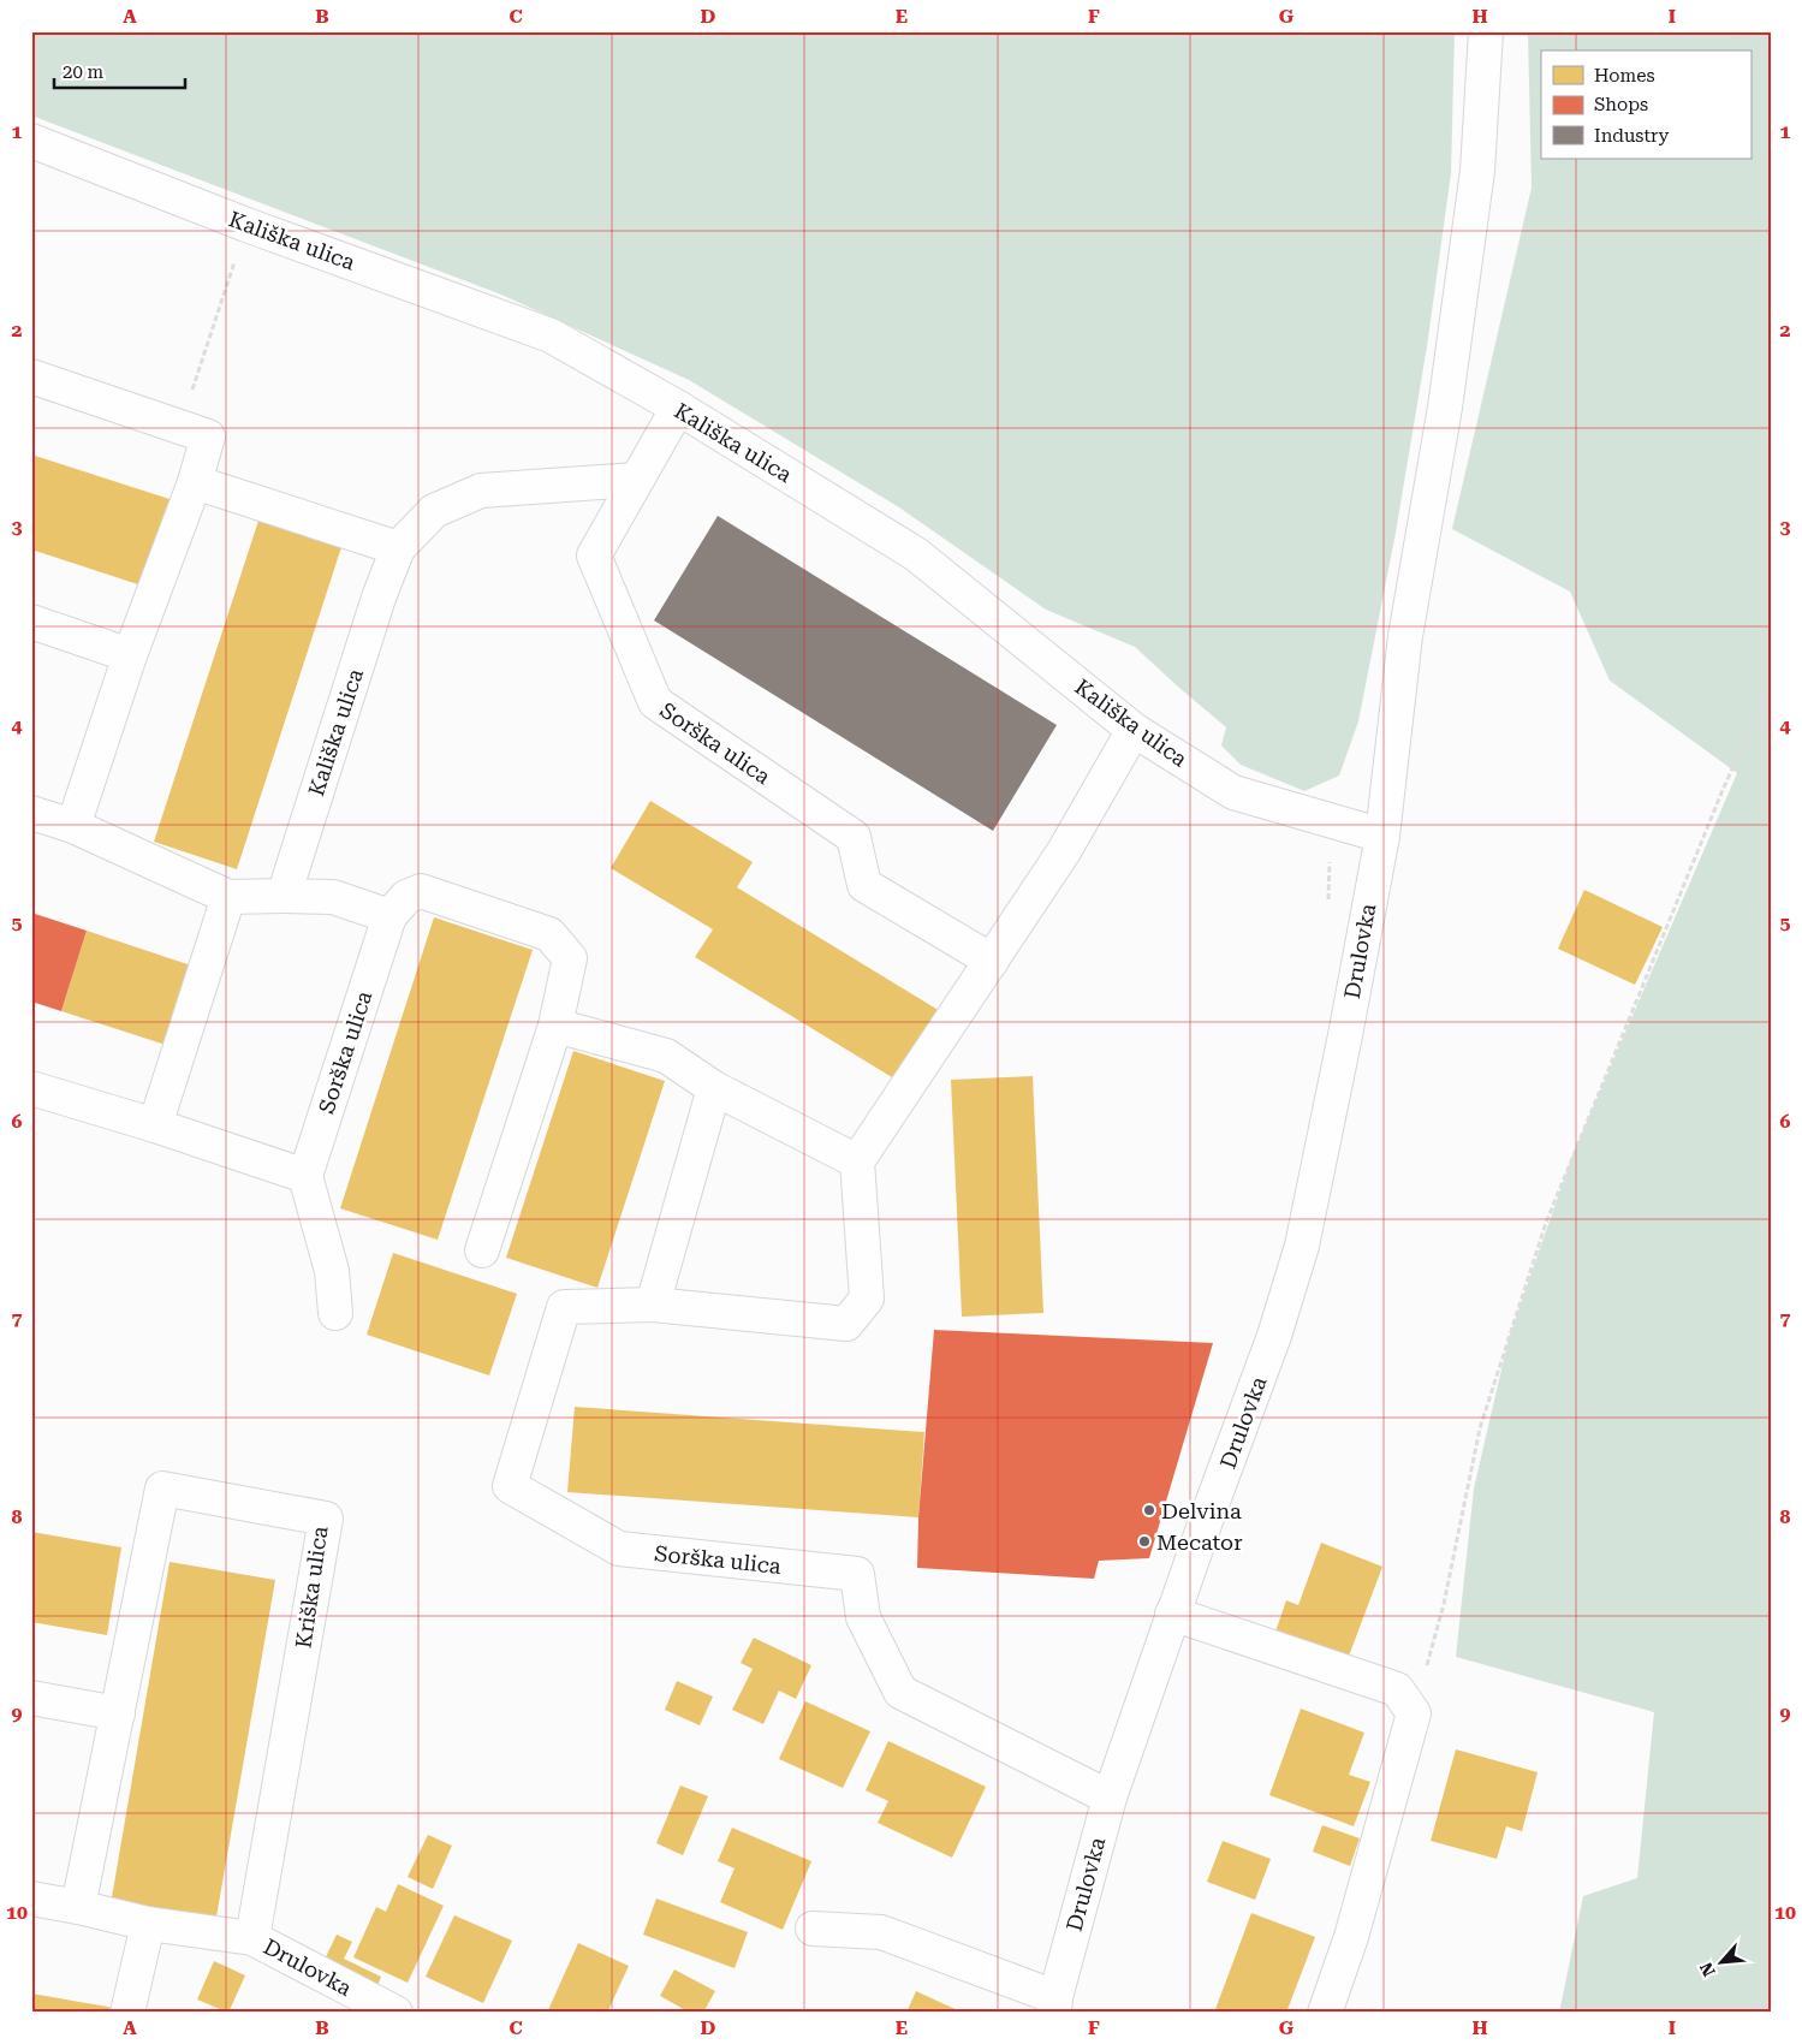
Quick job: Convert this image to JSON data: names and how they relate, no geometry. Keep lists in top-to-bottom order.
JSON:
{
  "streets": {
    "street": [
      "Kališka ulica",
      "Sorška ulica",
      "Drulovka",
      "Kriška ulica"
    ]
  },
  "crossings": [
    ["Kališka ulica", "Sorška ulica"],
    ["Kališka ulica", "Drulovka"],
    ["Sorška ulica", "Drulovka"],
    ["Drulovka", "Kriška ulica"]
  ],
  "places": ["Delvina", "Mecator"],
  "legend": ["Homes", "Shops", "Industry"],
  "scale_bar": "20 m",
  "north": "bottom left",
  "grid": {
    "columns": [
      "A",
      "B",
      "C",
      "D",
      "E",
      "F",
      "G",
      "H",
      "I"
    ],
    "rows": [
      "1",
      "2",
      "3",
      "4",
      "5",
      "6",
      "7",
      "8",
      "9",
      "10"
    ]
  }
}
